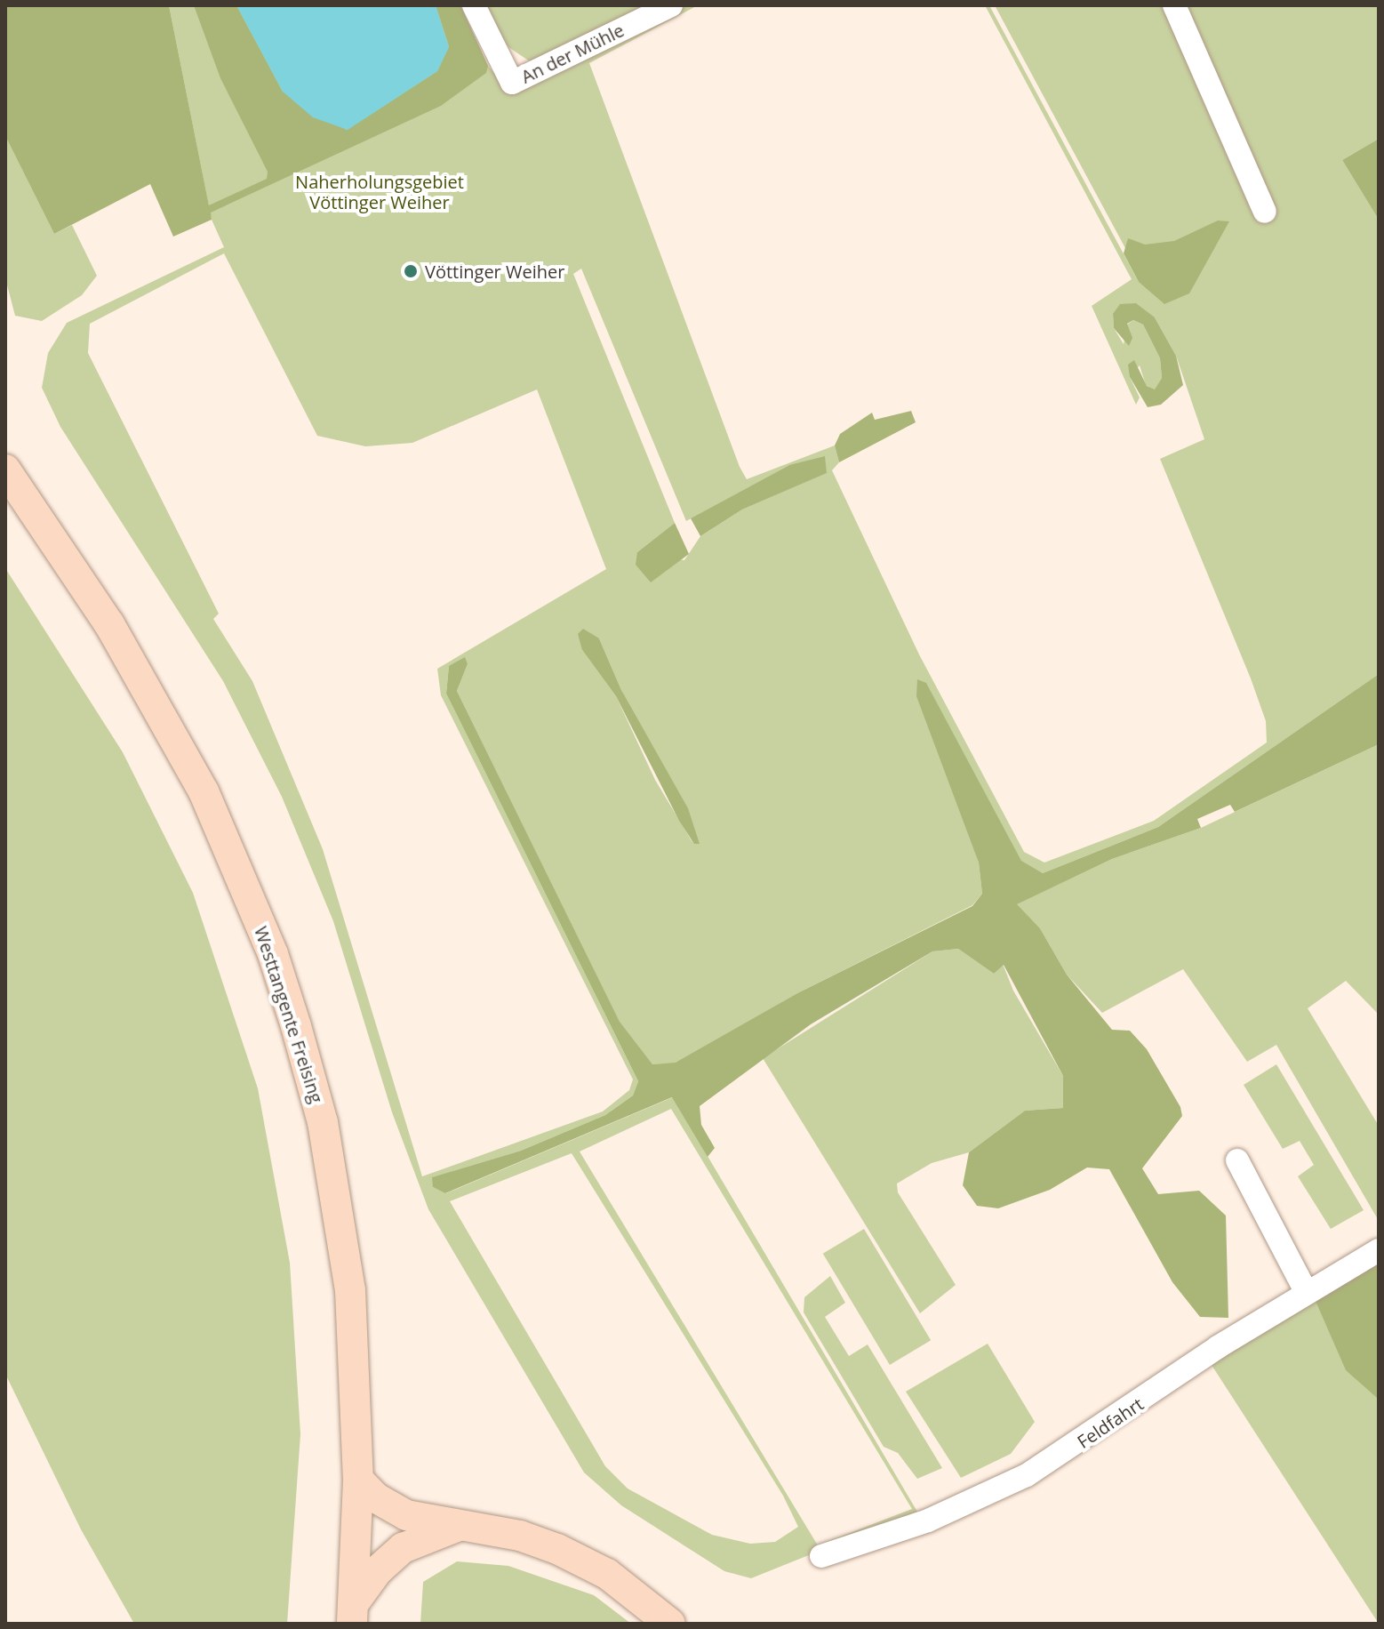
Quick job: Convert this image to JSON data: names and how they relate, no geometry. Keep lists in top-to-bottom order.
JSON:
{
  "streets": {
    "main road": ["Westtangente Freising"],
    "street": ["An der Mühle", "Feldfahrt"]
  },
  "parks": ["Naherholungsgebiet Vöttinger Weiher"],
  "places": ["Vöttinger Weiher"]
}
